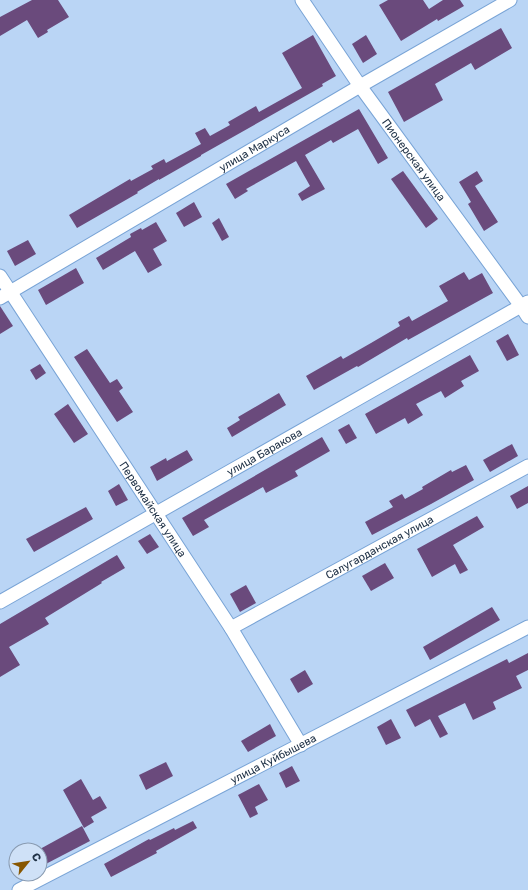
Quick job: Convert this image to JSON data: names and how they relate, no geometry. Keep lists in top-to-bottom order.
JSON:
{
  "streets": {
    "street": [
      "улица Маркуса",
      "Пионерская улица",
      "улица Баракова",
      "Первомайская улица",
      "Салугарданская улица",
      "улица Куйбышева"
    ]
  },
  "crossings": [
    ["улица Маркуса", "Пионерская улица"],
    ["улица Маркуса", "Первомайская улица"],
    ["Пионерская улица", "улица Баракова"],
    ["улица Баракова", "Первомайская улица"],
    ["Первомайская улица", "Салугарданская улица"],
    ["Первомайская улица", "улица Куйбышева"]
  ],
  "north": "top right"
}
